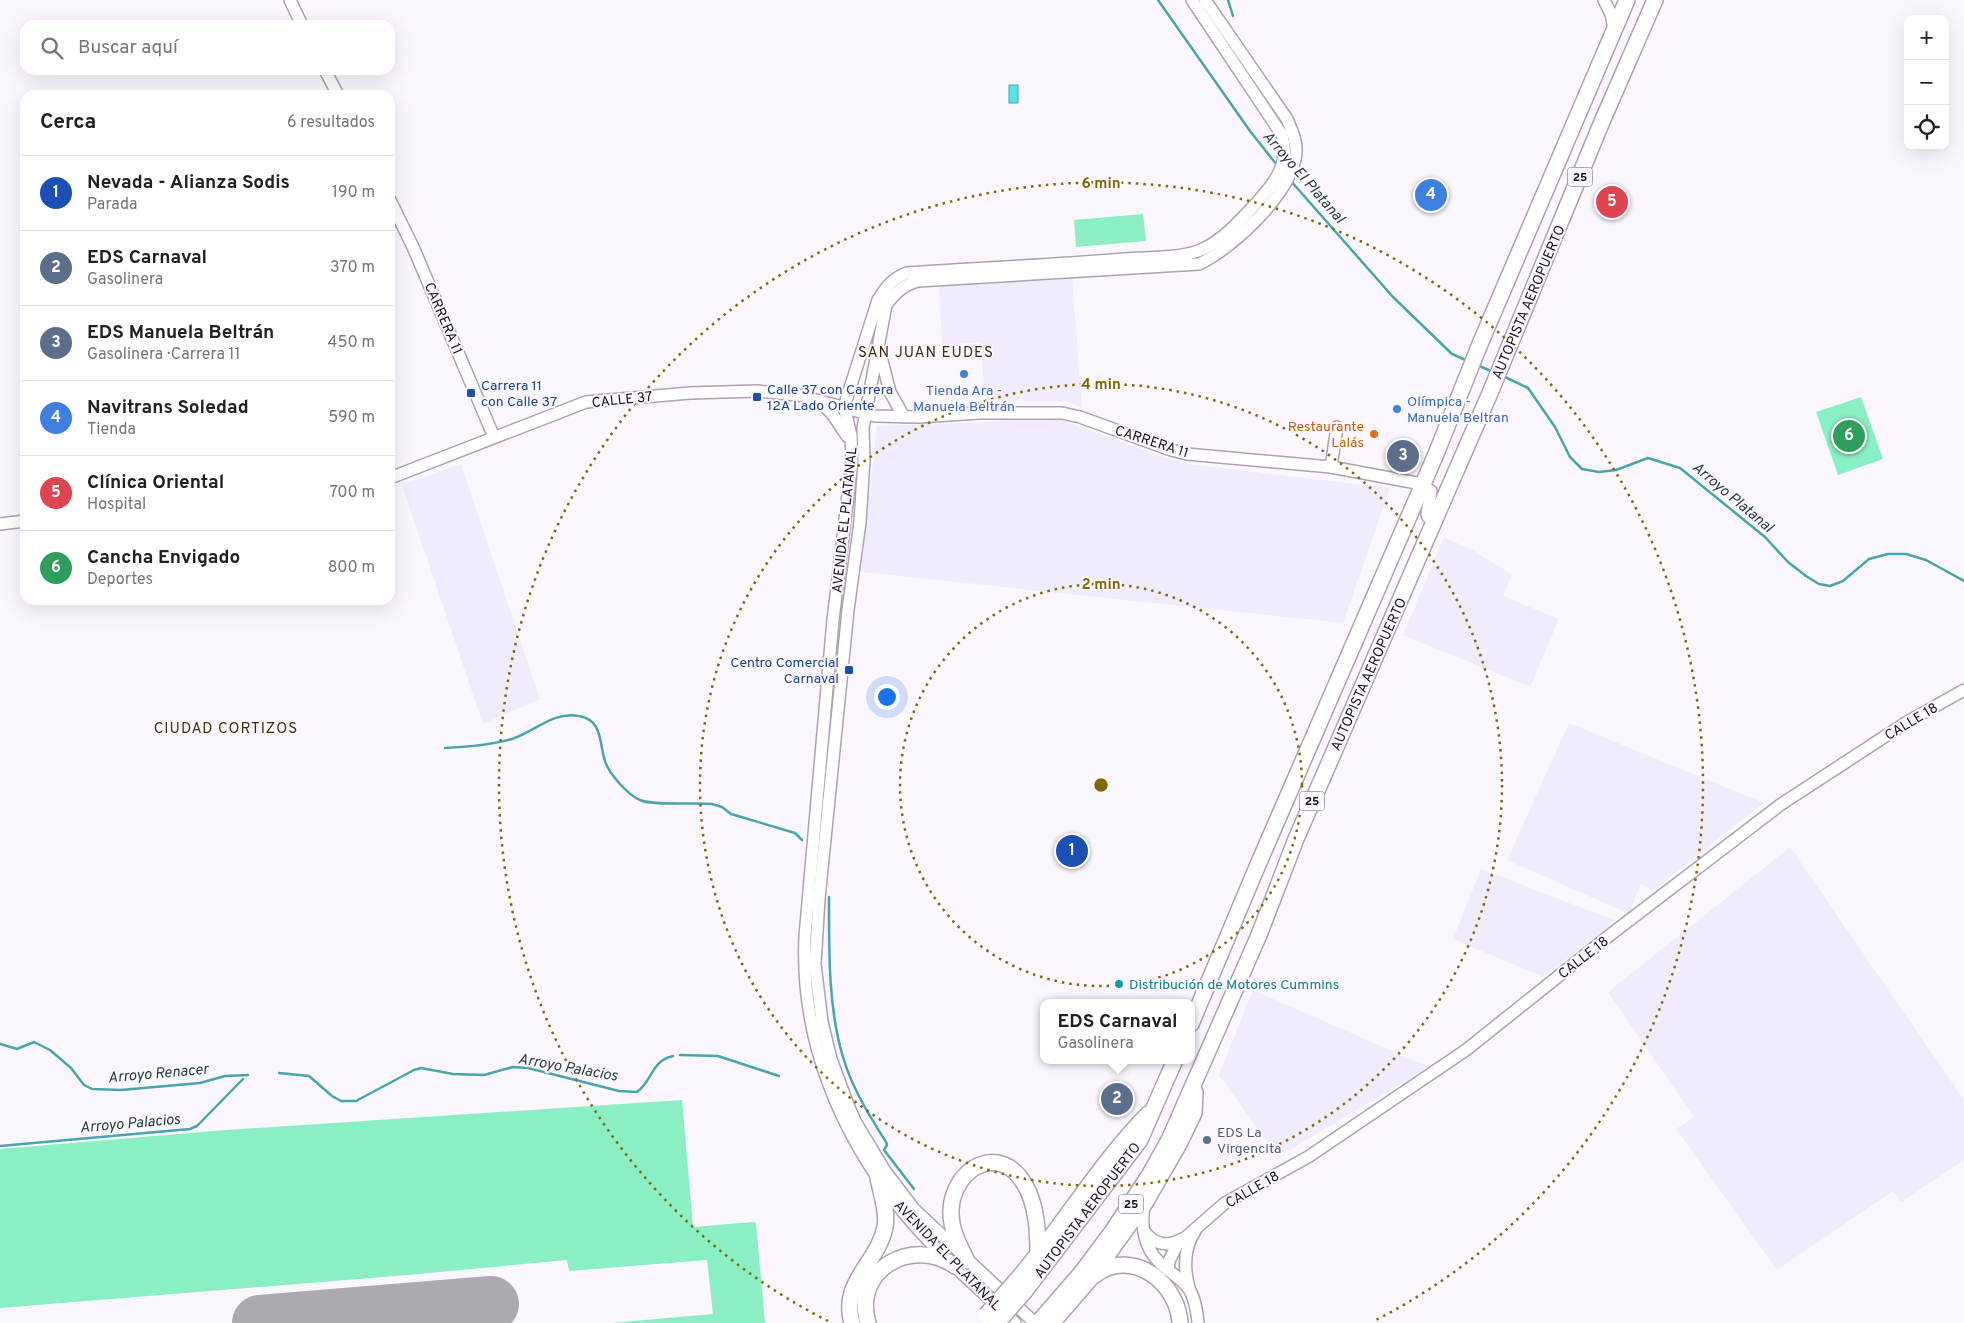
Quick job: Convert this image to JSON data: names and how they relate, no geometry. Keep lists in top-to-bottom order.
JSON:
{
  "streets": {
    "highway": ["25", "AUTOPISTA AEROPUERTO"],
    "main road": [
      "CARRERA 11",
      "CALLE 37",
      "AVENIDA EL PLATANAL",
      "CALLE 18"
    ]
  },
  "crossings": [
    ["AUTOPISTA AEROPUERTO", "CARRERA 11"],
    ["AUTOPISTA AEROPUERTO", "AVENIDA EL PLATANAL"],
    ["CARRERA 11", "CALLE 37"],
    ["CARRERA 11", "AVENIDA EL PLATANAL"],
    ["CALLE 37", "AVENIDA EL PLATANAL"]
  ],
  "districts": ["SAN JUAN EUDES", "CIUDAD CORTIZOS"],
  "water": [
    "Arroyo El Platanal",
    "Arroyo Platanal",
    "Arroyo Palacios",
    "Arroyo Renacer"
  ],
  "places": {
    "other": [
      "Tienda Ara - Manuela Beltrán",
      "Olímpica - Manuela Beltran",
      "Restaurante Lala´s",
      "Distribución de Motores Cummins",
      "EDS La Virgencita"
    ],
    "transit": ["Carrera 11 con Calle 37", "Calle 37 con Carrera 12A Lado Oriente", "Centro Comercial Carnaval"]
  },
  "page": {
    "map_buttons": ["+", "−"],
    "search": "Buscar aquí",
    "heading": ["Cerca", "6 resultados"],
    "list": [
      {
        "mark": "1",
        "name": "Nevada - Alianza Sodis",
        "note": "Parada",
        "value": "190 m"
      },
      {
        "mark": "2",
        "name": "EDS Carnaval",
        "note": "Gasolinera",
        "value": "370 m"
      },
      {
        "mark": "3",
        "name": "EDS Manuela Beltrán",
        "note": "Gasolinera · Carrera 11",
        "value": "450 m"
      },
      {
        "mark": "4",
        "name": "Navitrans Soledad",
        "note": "Tienda",
        "value": "590 m"
      },
      {
        "mark": "5",
        "name": "Clínica Oriental",
        "note": "Hospital",
        "value": "700 m"
      },
      {
        "mark": "6",
        "name": "Cancha Envigado",
        "note": "Deportes",
        "value": "800 m"
      }
    ],
    "pins": [
      "4",
      "5",
      "6",
      "3",
      "1",
      "2"
    ],
    "popup": ["EDS Carnaval", "Gasolinera"]
  },
  "rings": ["6 min", "4 min", "2 min"]
}
